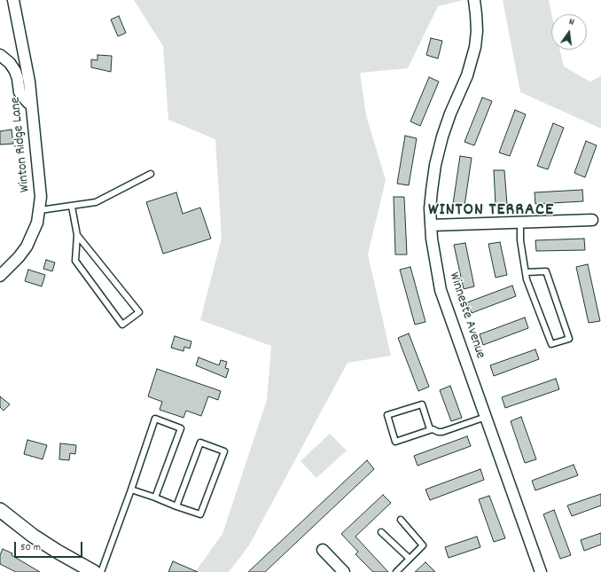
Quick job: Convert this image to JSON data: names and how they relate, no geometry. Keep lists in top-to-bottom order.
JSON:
{
  "streets": {
    "street": ["Winton Ridge Lane", "Winneste Avenue"]
  },
  "districts": ["WINTON TERRACE"],
  "scale_bar": "50 m",
  "north": "top"
}
